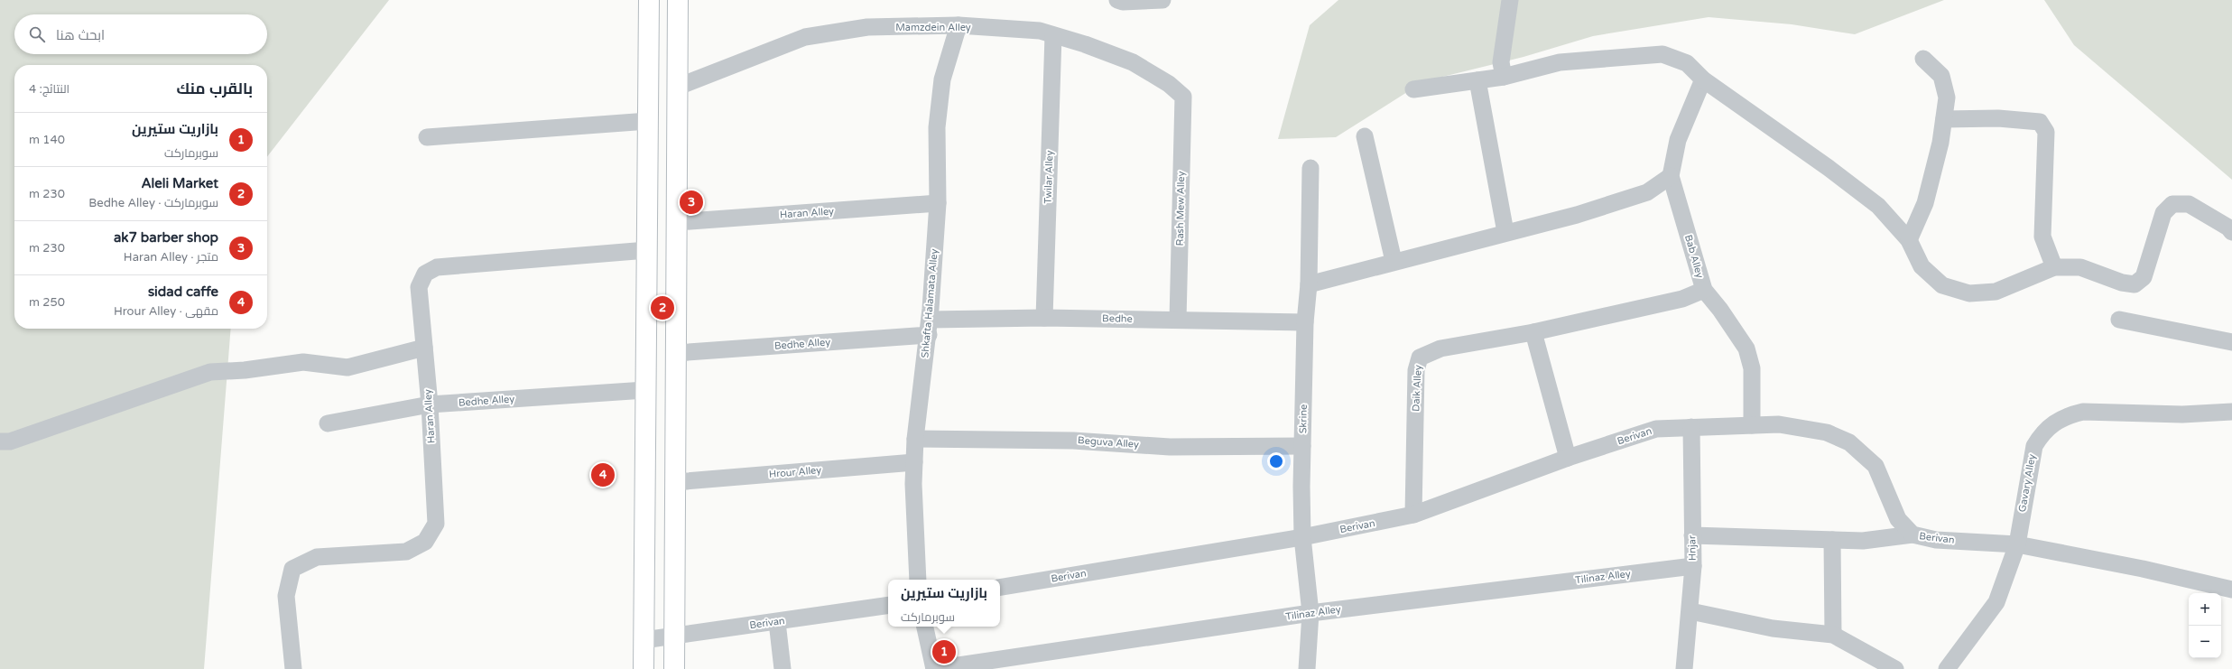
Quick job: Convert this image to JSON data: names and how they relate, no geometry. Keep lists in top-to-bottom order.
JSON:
{
  "streets": {
    "street": [
      "Mamzdein Alley",
      "Twilar Alley",
      "Rash Mew Alley",
      "Haran Alley",
      "Bab Alley",
      "Shkafta Halamata Alley",
      "Bedhe",
      "Bedhe Alley",
      "Daik Alley",
      "Skrine",
      "Berivan",
      "Beguva Alley",
      "Hrour Alley",
      "Gavary Alley",
      "Hnjar",
      "Tilinaz Alley"
    ]
  },
  "crossings": [
    ["Mamzdein Alley", "Twilar Alley"],
    ["Mamzdein Alley", "Rash Mew Alley"],
    ["Mamzdein Alley", "Shkafta Halamata Alley"],
    ["Twilar Alley", "Bedhe"],
    ["Rash Mew Alley", "Bedhe"],
    ["Haran Alley", "Shkafta Halamata Alley"],
    ["Haran Alley", "Bedhe Alley"],
    ["Bab Alley", "Daik Alley"],
    ["Bab Alley", "Berivan"],
    ["Shkafta Halamata Alley", "Bedhe"],
    ["Shkafta Halamata Alley", "Bedhe Alley"],
    ["Shkafta Halamata Alley", "Beguva Alley"],
    ["Shkafta Halamata Alley", "Hrour Alley"],
    ["Bedhe", "Bedhe Alley"],
    ["Bedhe", "Skrine"],
    ["Daik Alley", "Berivan"],
    ["Skrine", "Berivan"],
    ["Skrine", "Beguva Alley"],
    ["Skrine", "Tilinaz Alley"],
    ["Berivan", "Gavary Alley"],
    ["Berivan", "Hnjar"],
    ["Hnjar", "Tilinaz Alley"]
  ],
  "page": {
    "search": "ابحث هنا",
    "heading": ["بالقرب منك", "النتائج: 4"],
    "list": [
      {
        "mark": "1",
        "name": "بازاريت ستيرين",
        "note": "سوبرماركت",
        "value": "140 m"
      },
      {
        "mark": "2",
        "name": "Aleli Market",
        "note": "سوبرماركت · Bedhe Alley",
        "value": "230 m"
      },
      {
        "mark": "3",
        "name": "ak7 barber shop",
        "note": "متجر · Haran Alley",
        "value": "230 m"
      },
      {
        "mark": "4",
        "name": "sidad caffe",
        "note": "مقهى · Hrour Alley",
        "value": "250 m"
      }
    ],
    "pins": [
      "3",
      "2",
      "4",
      "1"
    ],
    "popup": ["بازاريت ستيرين", "سوبرماركت"],
    "map_buttons": ["+", "−"]
  }
}
